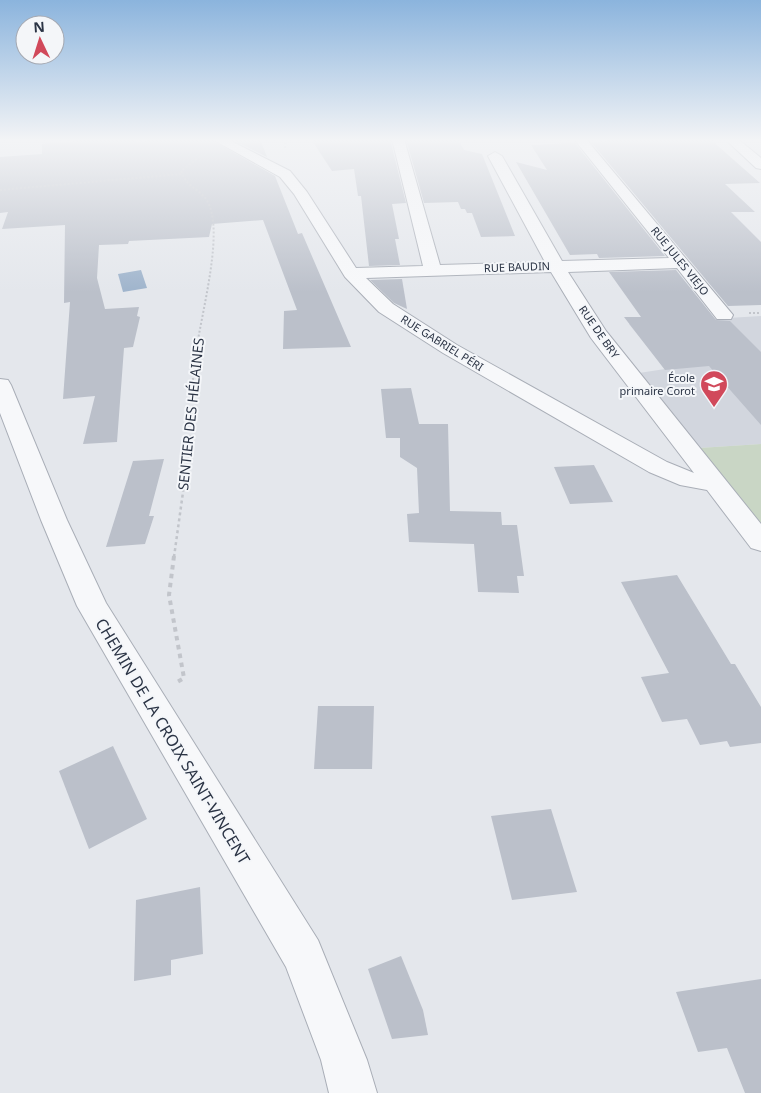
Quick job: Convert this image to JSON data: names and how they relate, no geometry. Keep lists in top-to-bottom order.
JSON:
{
  "streets": {
    "street": [
      "RUE JULES VIEJO",
      "RUE BAUDIN",
      "RUE DE BRY",
      "RUE GABRIEL PÉRI",
      "CHEMIN DE LA CROIX SAINT-VINCENT"
    ],
    "path": ["SENTIER DES HÉLAINES"]
  },
  "crossings": [
    ["RUE JULES VIEJO", "RUE BAUDIN"],
    ["RUE BAUDIN", "RUE DE BRY"],
    ["RUE BAUDIN", "RUE GABRIEL PÉRI"],
    ["RUE DE BRY", "RUE GABRIEL PÉRI"],
    ["SENTIER DES HÉLAINES", "CHEMIN DE LA CROIX SAINT-VINCENT"]
  ],
  "places": {
    "school or university": ["École primaire Corot"]
  },
  "north": "top"
}
